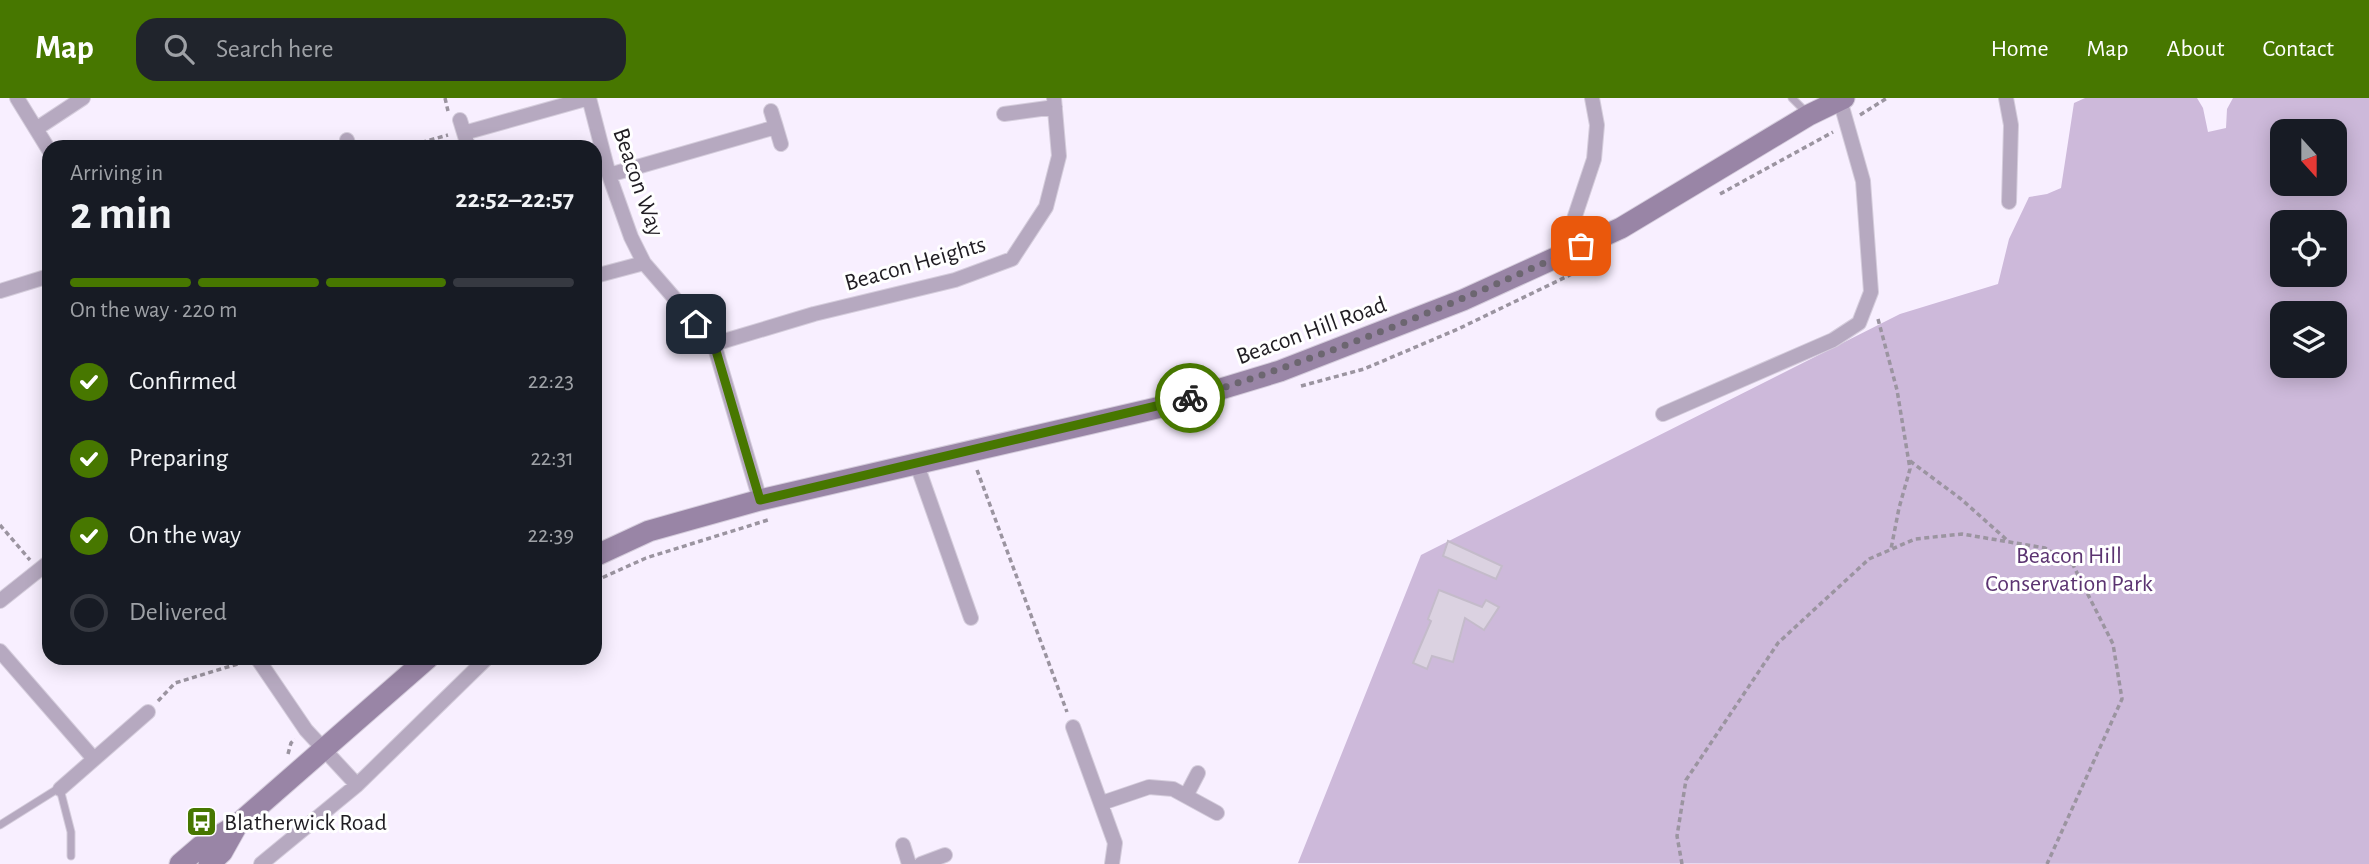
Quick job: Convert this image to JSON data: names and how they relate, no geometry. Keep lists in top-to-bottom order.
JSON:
{
  "streets": {
    "street": ["Beacon Way", "Beacon Heights", "Beacon Hill Road"]
  },
  "crossings": [
    ["Beacon Way", "Beacon Heights"],
    ["Beacon Way", "Beacon Hill Road"]
  ],
  "parks": ["Beacon Hill Conservation Park"],
  "places": {
    "bus stop": ["Blatherwick Road"]
  },
  "north": "bottom",
  "page": {
    "header": "Map",
    "search": "Search here",
    "nav": [
      "Home",
      "Map",
      "About",
      "Contact"
    ],
    "heading": ["2 min", "Arriving in", "22:52–22:57"],
    "bar": "On the way · 220 m",
    "list": [
      ["Confirmed", "22:23"],
      ["Preparing", "22:31"],
      ["On the way", "22:39"],
      "Delivered"
    ]
  }
}
